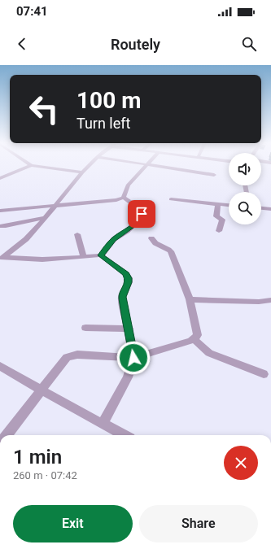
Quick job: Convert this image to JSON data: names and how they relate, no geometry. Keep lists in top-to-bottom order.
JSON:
{
  "page": {
    "status": "07:41",
    "header": "Routely",
    "turn": ["100 m", "Turn left"],
    "heading": ["1 min", "260 m · 07:42"],
    "buttons": ["Exit", "Share"]
  }
}
